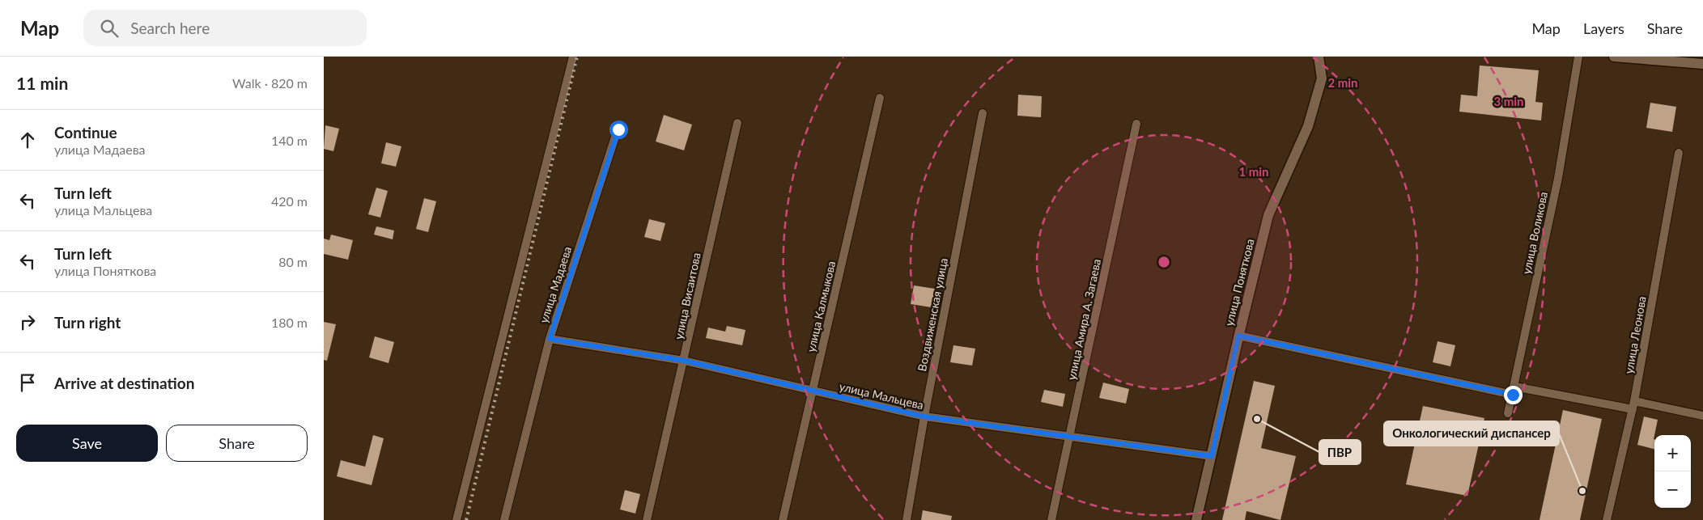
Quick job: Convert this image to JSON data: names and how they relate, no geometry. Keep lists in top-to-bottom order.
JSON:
{
  "streets": {
    "street": [
      "улица Воликова",
      "улица Поняткова",
      "улица Мадаева",
      "улица Висаитова",
      "улица Калмыкова",
      "Воздвиженская улица",
      "улица Амира А. Загаева",
      "улица Леонова",
      "улица Мальцева"
    ]
  },
  "crossings": [
    ["улица Поняткова", "улица Мальцева"],
    ["улица Мадаева", "улица Мальцева"],
    ["улица Висаитова", "улица Мальцева"],
    ["улица Калмыкова", "улица Мальцева"],
    ["Воздвиженская улица", "улица Мальцева"],
    ["улица Амира А. Загаева", "улица Мальцева"]
  ],
  "places": ["ПВР", "Онкологический диспансер"],
  "page": {
    "header": "Map",
    "search": "Search here",
    "nav": ["Map", "Layers", "Share"],
    "heading": ["11 min", "Walk · 820 m"],
    "list": [
      ["Continue", "улица Мадаева", "140 m"],
      ["Turn left", "улица Мальцева", "420 m"],
      ["Turn left", "улица Поняткова", "80 m"],
      ["Turn right", "180 m"],
      "Arrive at destination"
    ],
    "buttons": ["Save", "Share"],
    "map_buttons": ["+", "−"]
  },
  "rings": ["2 min", "3 min", "1 min"]
}
